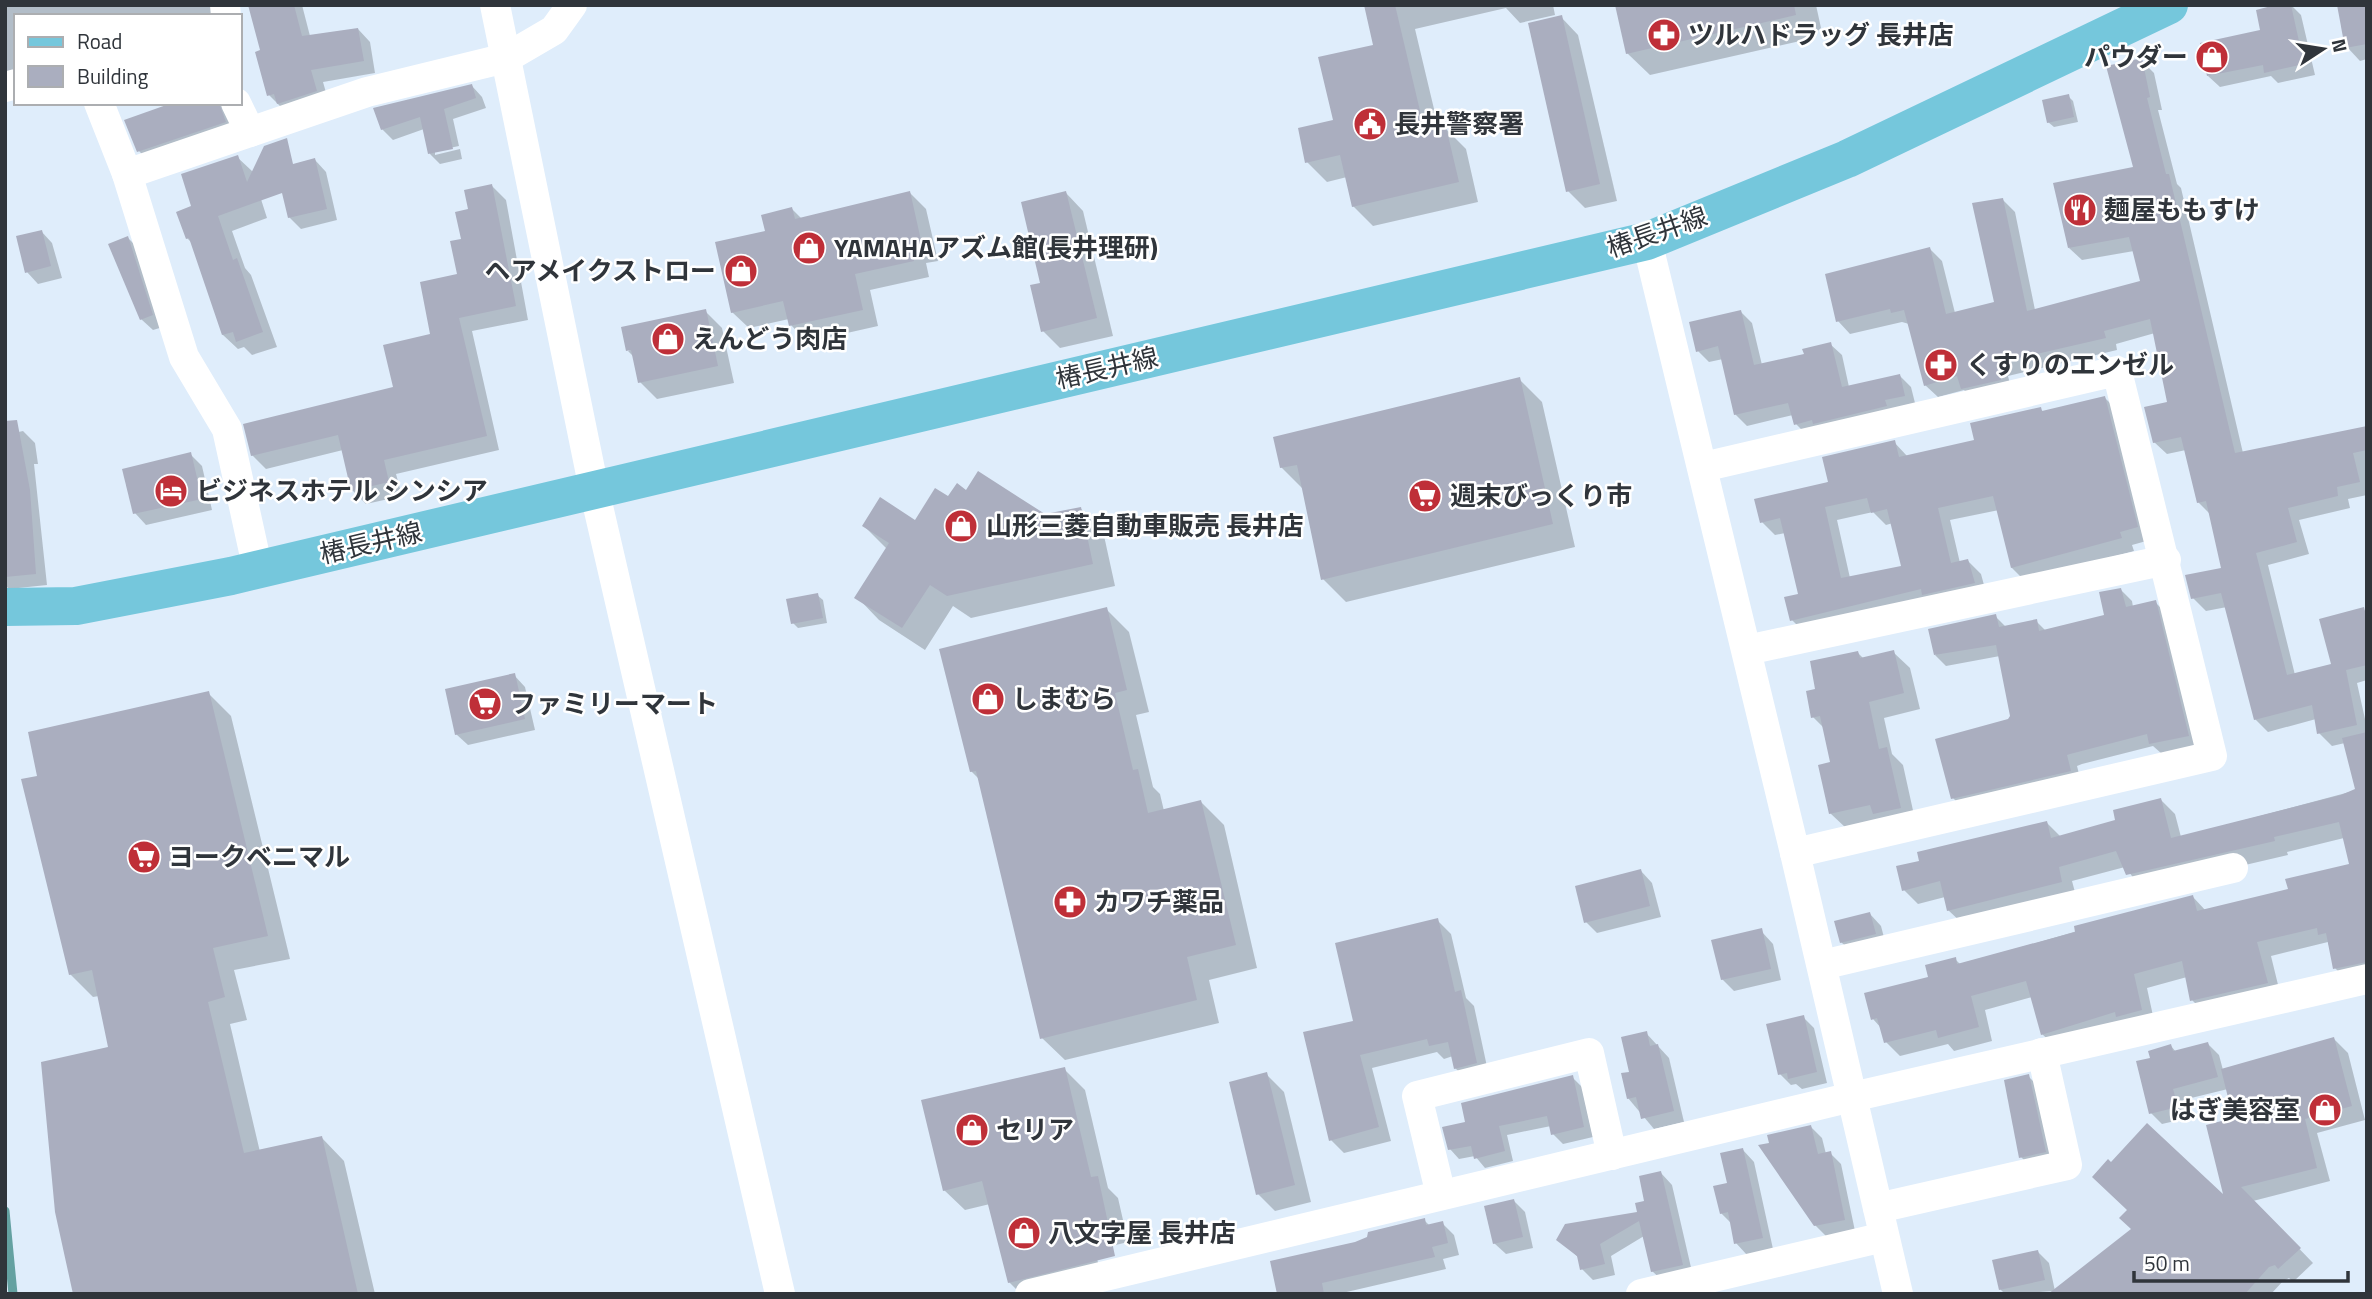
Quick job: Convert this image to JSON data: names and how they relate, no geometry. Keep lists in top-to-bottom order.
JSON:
{
  "streets": {
    "main road": ["椿長井線"]
  },
  "places": {
    "pharmacy": ["ツルハドラッグ 長井店", "くすりのエンゼル", "カワチ薬品"],
    "shop": [
      "パウダー",
      "YAMAHAアズム館(長井理研)",
      "ヘアメイクストロー",
      "えんどう肉店",
      "山形三菱自動車販売 長井店",
      "しまむら",
      "はぎ美容室",
      "セリア",
      "八文字屋 長井店"
    ],
    "public building": ["長井警察署"],
    "restaurant": ["麺屋ももすけ"],
    "hotel": ["ビジネスホテル シンシア"],
    "supermarket": ["週末びっくり市", "ファミリーマート", "ヨークベニマル"]
  },
  "legend": ["Road", "Building"],
  "scale_bar": "50 m",
  "north": "right"
}
